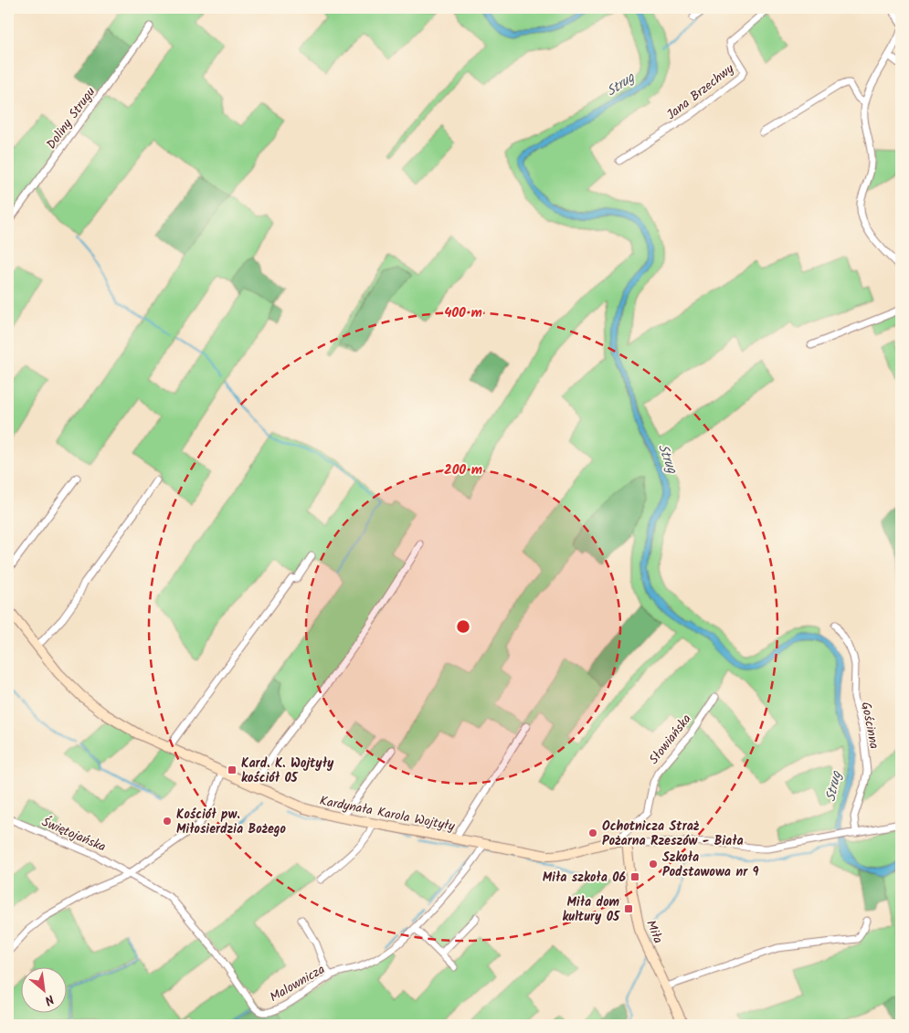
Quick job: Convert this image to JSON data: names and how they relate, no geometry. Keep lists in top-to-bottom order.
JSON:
{
  "streets": {
    "street": [
      "Jana Brzechwy",
      "Doliny Strugu",
      "Gościnna",
      "Słowiańska",
      "Kardynała Karola Wojtyły",
      "Świętojańska",
      "Miła",
      "Malownicza"
    ]
  },
  "crossings": [
    ["Gościnna", "Kardynała Karola Wojtyły"],
    ["Słowiańska", "Kardynała Karola Wojtyły"],
    ["Słowiańska", "Miła"],
    ["Kardynała Karola Wojtyły", "Miła"],
    ["Kardynała Karola Wojtyły", "Malownicza"],
    ["Świętojańska", "Malownicza"]
  ],
  "water": ["Strug"],
  "places": {
    "transit": ["Kard. K. Wojtyły kościół 05", "Miła szkoła 06", "Miła dom kultury 05"],
    "other": ["Kościół pw. Miłosierdzia Bożego", "Ochotnicza Straż Pożarna Rzeszów - Biała", "Szkoła Podstawowa nr 9"]
  },
  "north": "bottom right",
  "rings": ["400 m", "200 m"]
}
